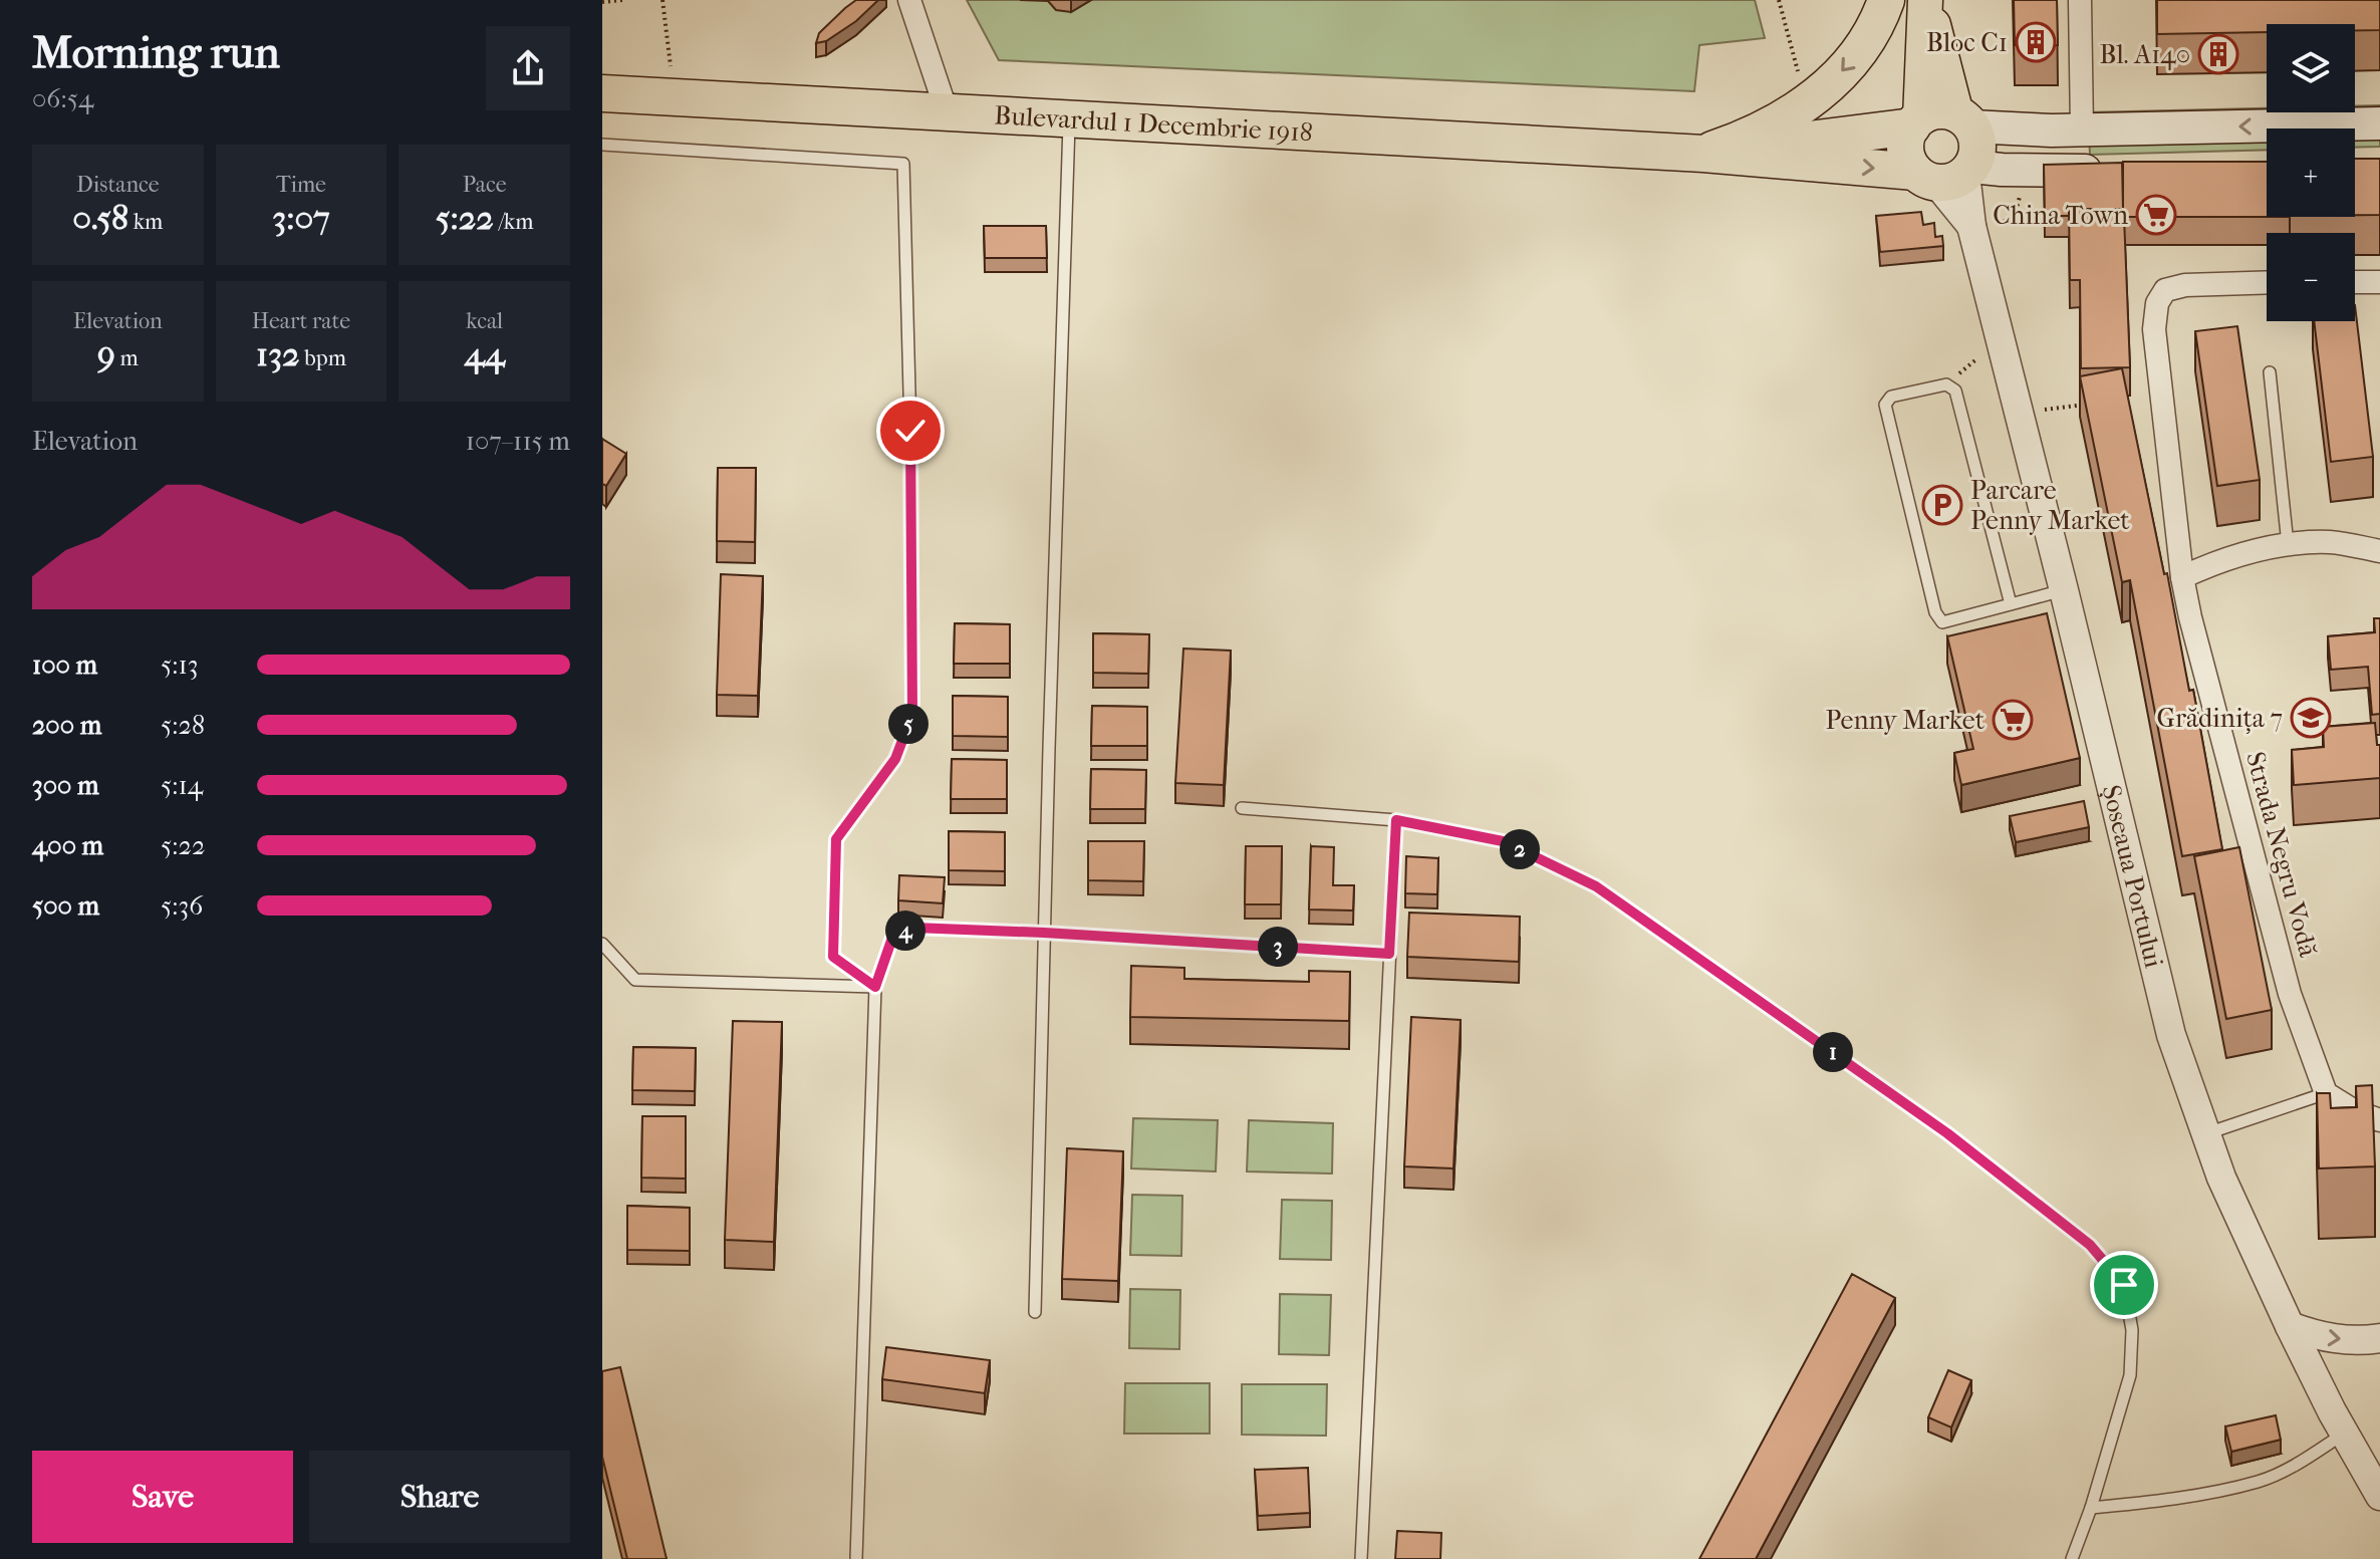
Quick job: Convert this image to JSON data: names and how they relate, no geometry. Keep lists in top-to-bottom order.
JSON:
{
  "streets": {
    "highway": ["Bulevardul 1 Decembrie 1918"],
    "street": ["Strada Negru Vodă", "Șoseaua Portului"]
  },
  "crossings": [
    ["Bulevardul 1 Decembrie 1918", "Șoseaua Portului"]
  ],
  "places": {
    "building": ["Bloc C1", "Bl. A140"],
    "supermarket": ["China Town", "Penny Market"],
    "parking": ["Parcare Penny Market"],
    "school or university": ["Grădinița 7"]
  },
  "page": {
    "heading": ["Morning run", "06:54"],
    "map_buttons": ["+", "−"],
    "stats": [
      ["Distance", "0.58 km"],
      ["Time", "3:07"],
      ["Pace", "5:22 /km"],
      ["Elevation", "9 m"],
      ["Heart rate", "132 bpm"],
      ["kcal", "44"]
    ],
    "chart": ["Elevation", "107–115 m"],
    "list": [
      {
        "name": "100 m",
        "note": "5:13"
      },
      {
        "name": "200 m",
        "note": "5:28"
      },
      {
        "name": "300 m",
        "note": "5:14"
      },
      {
        "name": "400 m",
        "note": "5:22"
      },
      {
        "name": "500 m",
        "note": "5:36"
      }
    ],
    "pins": [
      "5",
      "2",
      "4",
      "3",
      "1"
    ],
    "buttons": ["Save", "Share"]
  }
}
